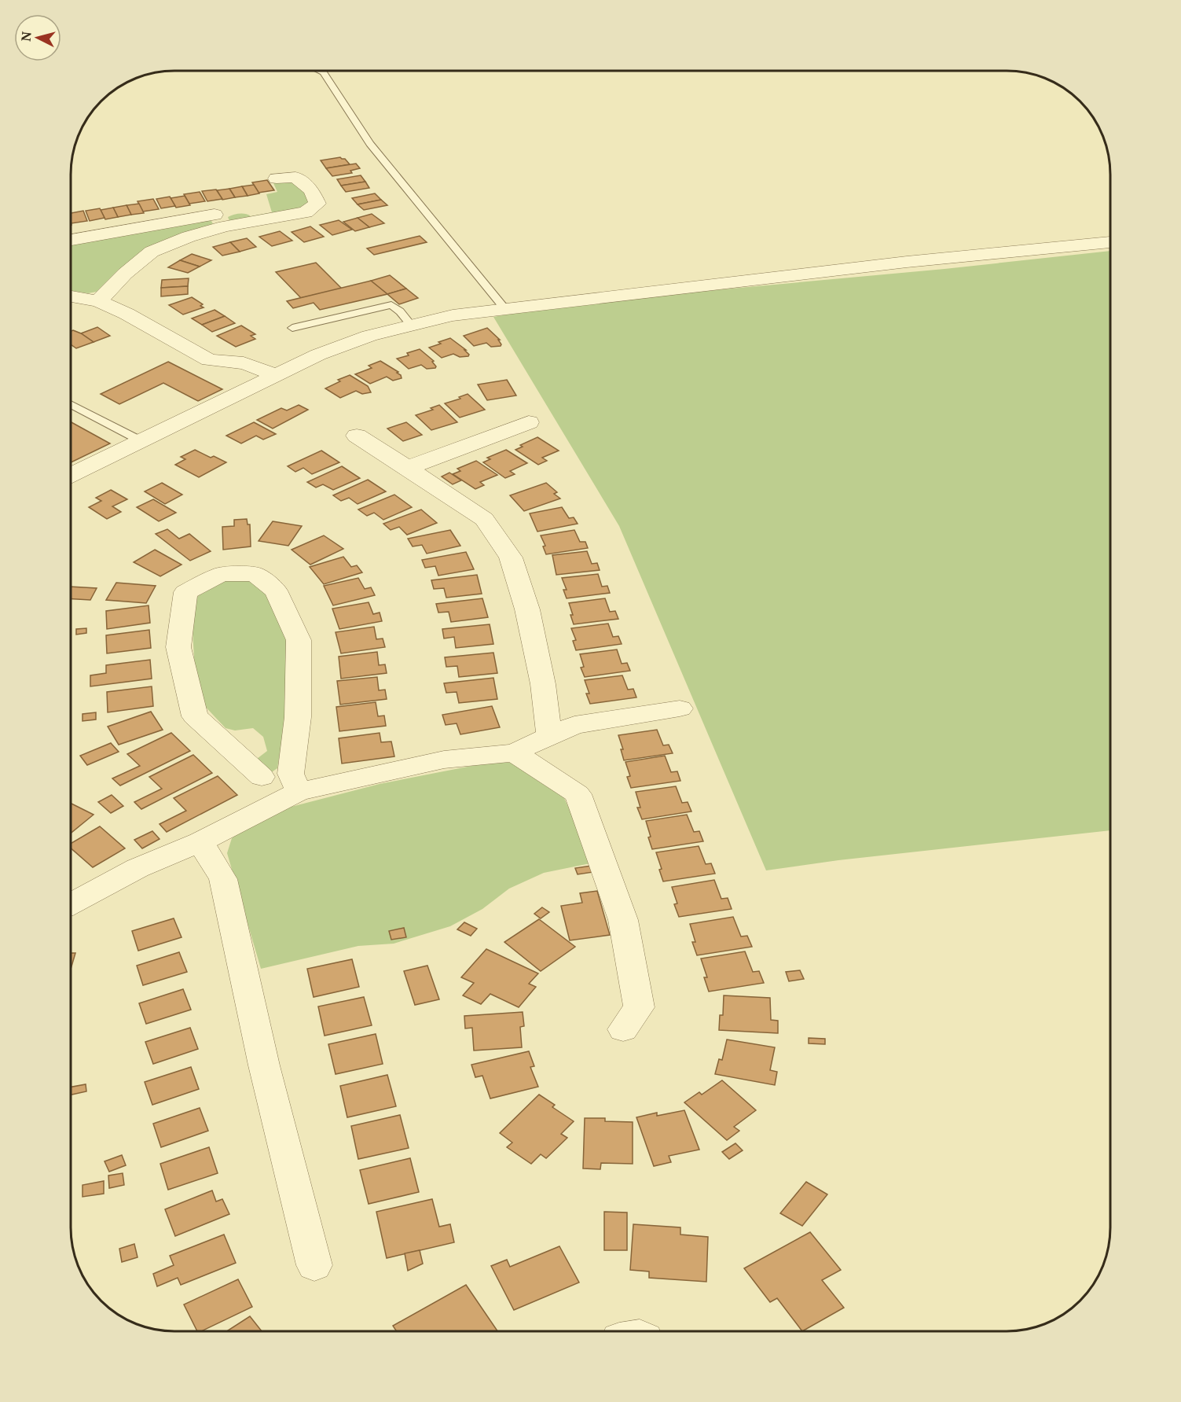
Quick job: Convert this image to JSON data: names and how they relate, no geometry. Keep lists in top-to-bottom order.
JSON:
{
  "north": "left"
}
